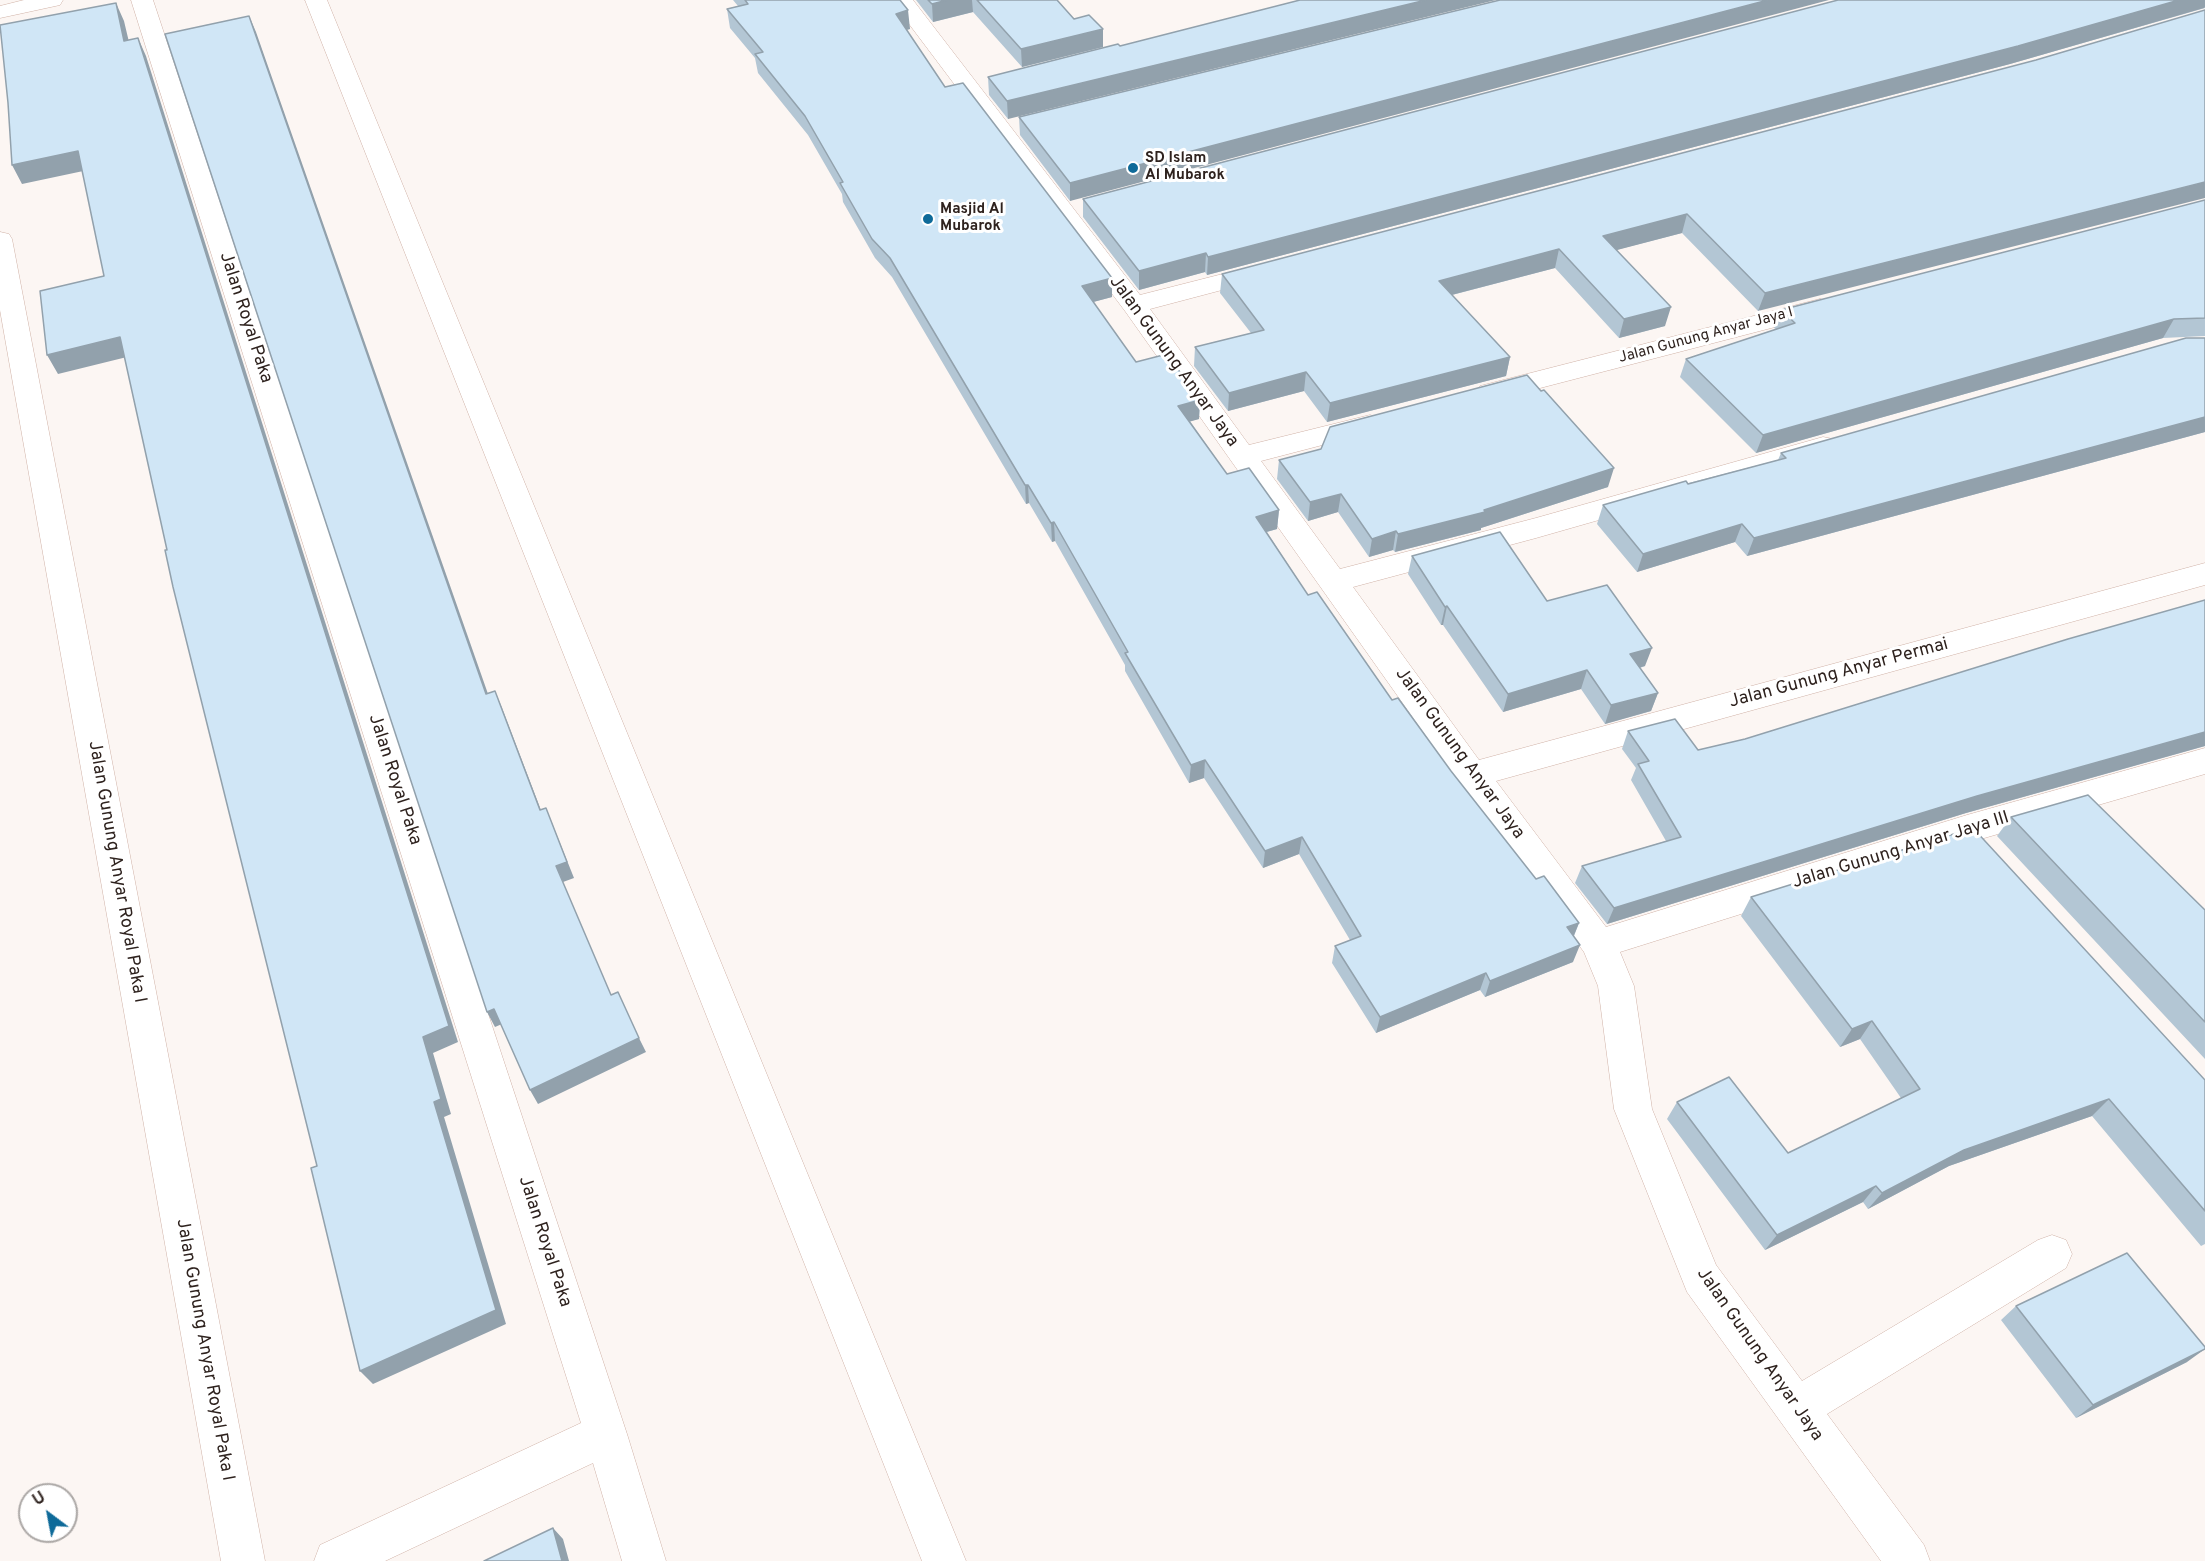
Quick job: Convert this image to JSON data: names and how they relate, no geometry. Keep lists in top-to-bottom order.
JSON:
{
  "streets": {
    "street": [
      "Jalan Royal Paka",
      "Jalan Gunung Anyar Jaya I",
      "Jalan Gunung Anyar Jaya",
      "Jalan Gunung Anyar Permai",
      "Jalan Gunung Anyar Jaya III",
      "Jalan Gunung Anyar Royal Paka I"
    ]
  },
  "crossings": [
    ["Jalan Gunung Anyar Jaya", "Jalan Gunung Anyar Permai"],
    ["Jalan Gunung Anyar Jaya", "Jalan Gunung Anyar Jaya III"]
  ],
  "places": ["SD Islam Al Mubarok", "Masjid Al Mubarok"],
  "north": "top left"
}
